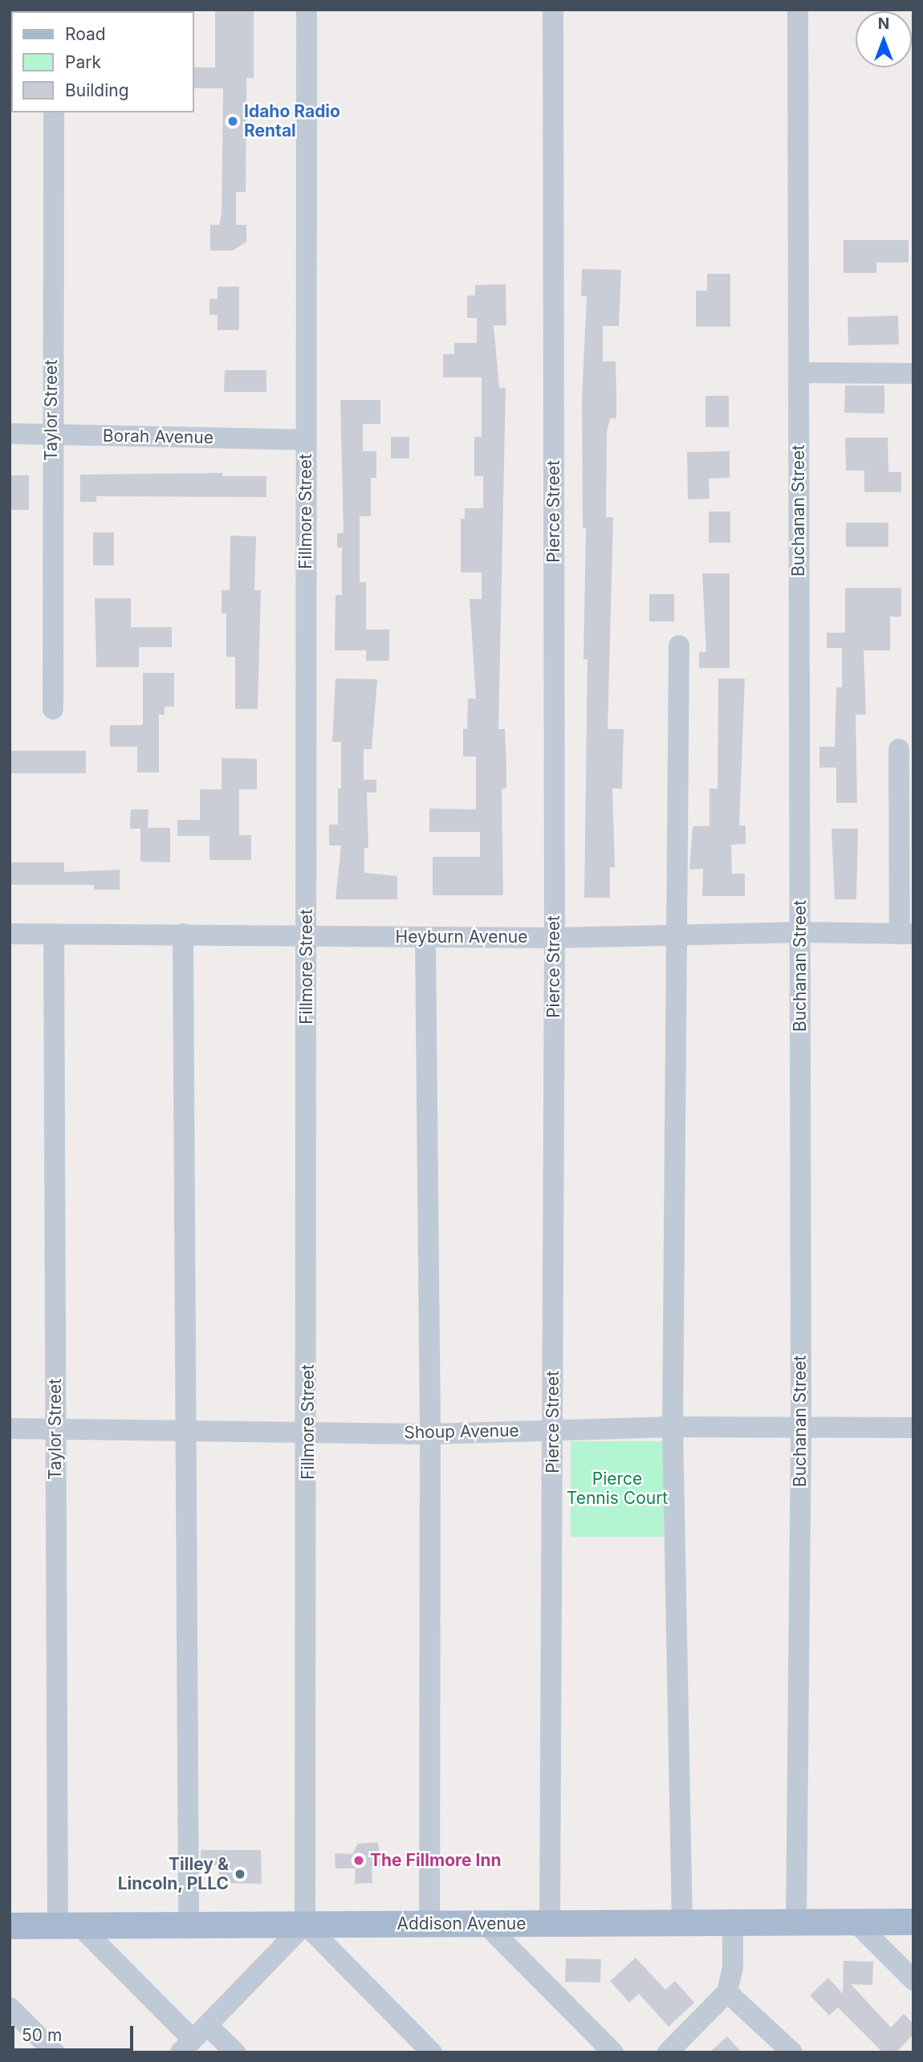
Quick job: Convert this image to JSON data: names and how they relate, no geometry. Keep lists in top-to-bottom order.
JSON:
{
  "streets": {
    "main road": ["Addison Avenue"],
    "street": [
      "Taylor Street",
      "Borah Avenue",
      "Buchanan Street",
      "Fillmore Street",
      "Pierce Street",
      "Heyburn Avenue",
      "Shoup Avenue"
    ]
  },
  "crossings": [
    ["Taylor Street", "Borah Avenue"],
    ["Taylor Street", "Heyburn Avenue"],
    ["Taylor Street", "Shoup Avenue"],
    ["Taylor Street", "Addison Avenue"],
    ["Borah Avenue", "Fillmore Street"],
    ["Buchanan Street", "Heyburn Avenue"],
    ["Buchanan Street", "Shoup Avenue"],
    ["Buchanan Street", "Addison Avenue"],
    ["Fillmore Street", "Heyburn Avenue"],
    ["Fillmore Street", "Shoup Avenue"],
    ["Fillmore Street", "Addison Avenue"],
    ["Pierce Street", "Heyburn Avenue"],
    ["Pierce Street", "Shoup Avenue"],
    ["Pierce Street", "Addison Avenue"]
  ],
  "parks": ["Pierce Tennis Court"],
  "places": ["Idaho Radio Rental", "The Fillmore Inn", "Tilley & Lincoln, PLLC"],
  "legend": ["Road", "Park", "Building"],
  "scale_bar": "50 m",
  "north": "top"
}
